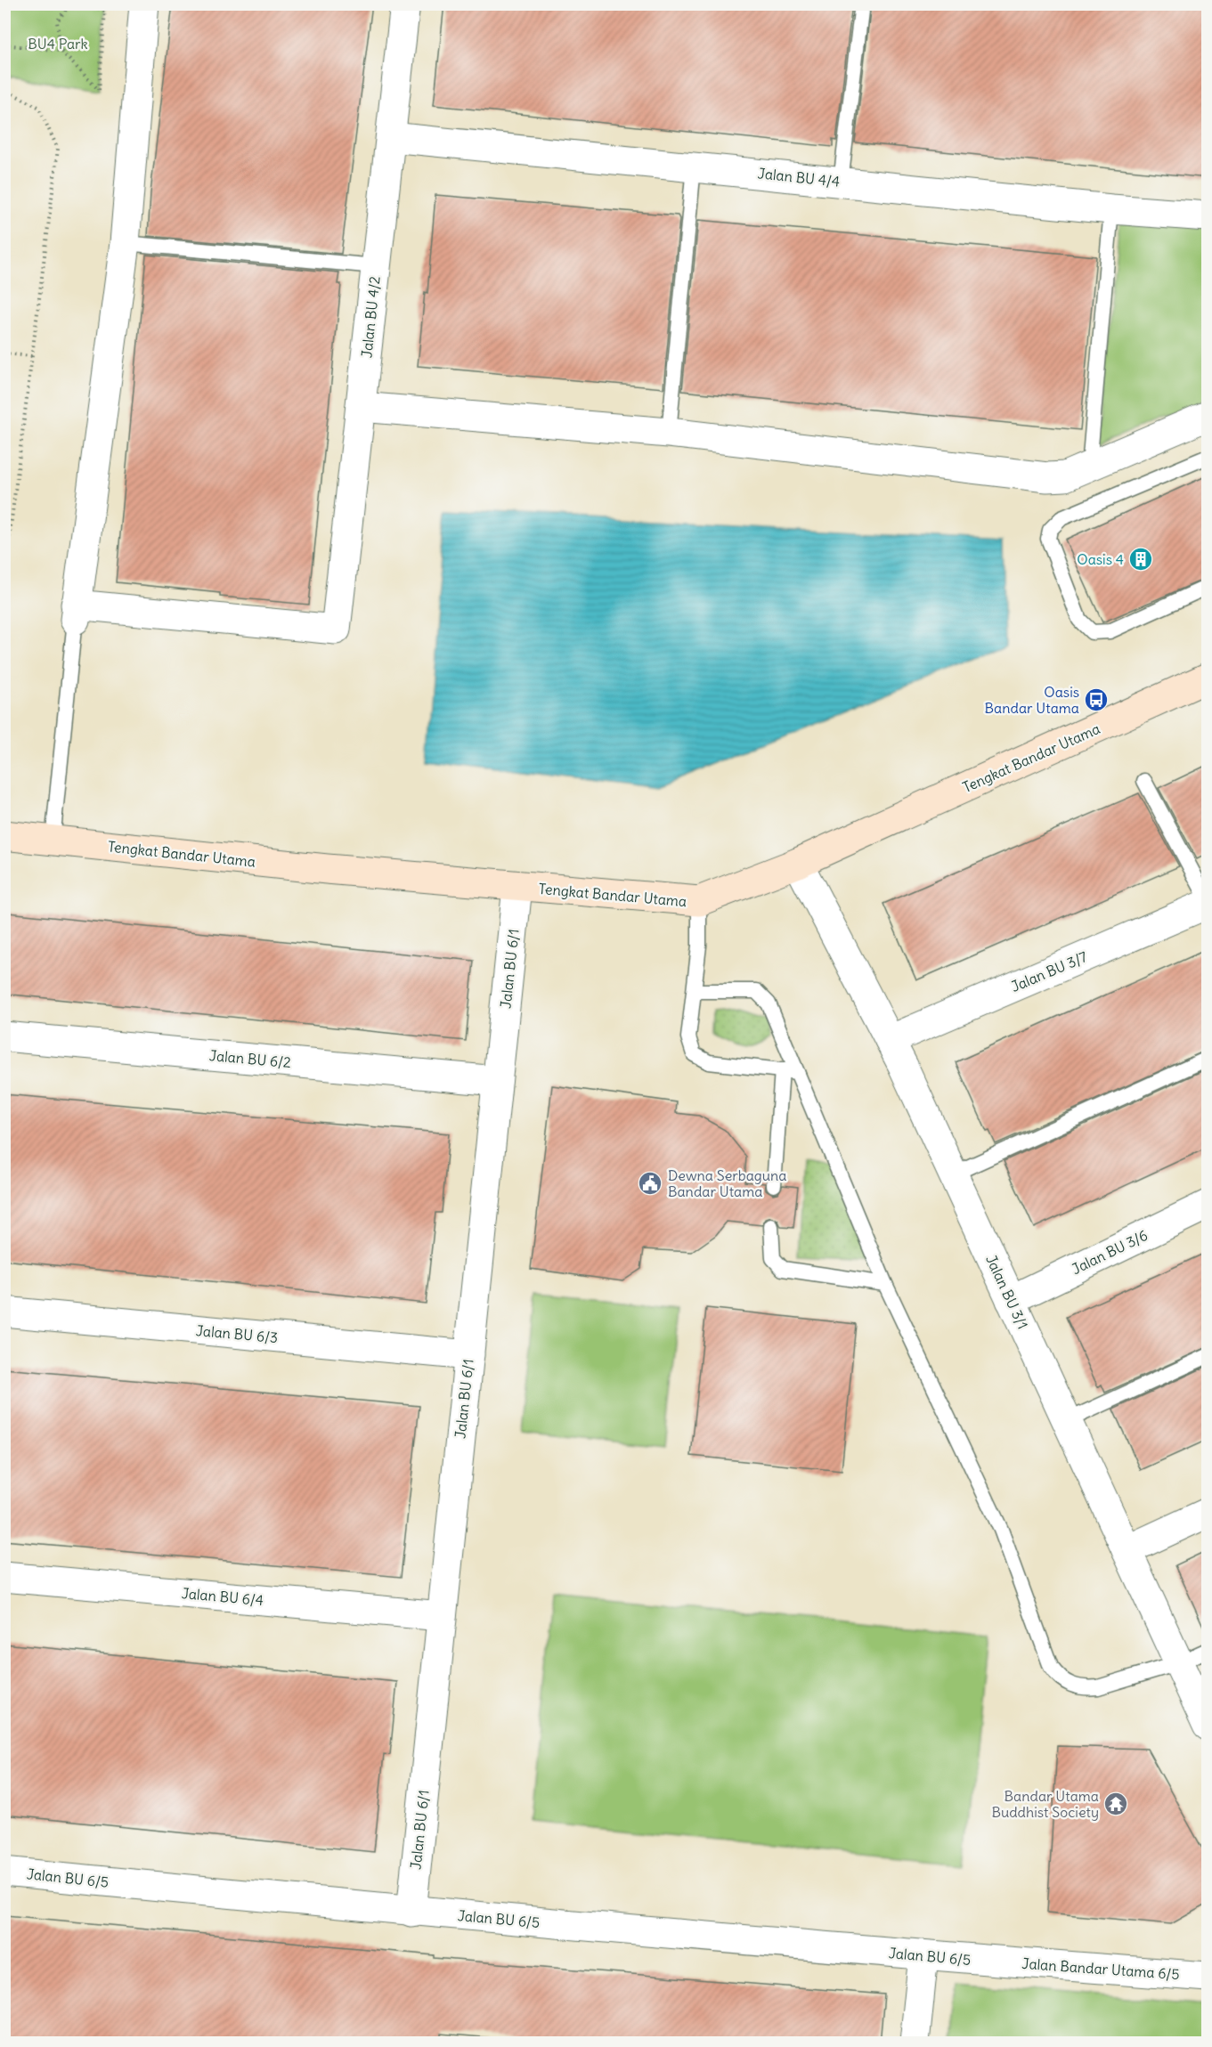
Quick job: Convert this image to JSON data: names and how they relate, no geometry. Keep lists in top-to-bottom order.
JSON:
{
  "streets": {
    "street": [
      "Jalan BU 4/4",
      "Jalan BU 4/2",
      "Tengkat Bandar Utama",
      "Jalan BU 6/1",
      "Jalan BU 3/7",
      "Jalan BU 6/2",
      "Jalan BU 3/6",
      "Jalan BU 3/1",
      "Jalan BU 6/3",
      "Jalan BU 6/4",
      "Jalan BU 6/5",
      "Jalan Bandar Utama 6/5"
    ]
  },
  "crossings": [
    ["Jalan BU 4/4", "Jalan BU 4/2"],
    ["Tengkat Bandar Utama", "Jalan BU 6/1"],
    ["Tengkat Bandar Utama", "Jalan BU 3/1"],
    ["Jalan BU 6/1", "Jalan BU 6/2"],
    ["Jalan BU 6/1", "Jalan BU 6/3"],
    ["Jalan BU 6/1", "Jalan BU 6/4"],
    ["Jalan BU 6/1", "Jalan BU 6/5"],
    ["Jalan BU 3/7", "Jalan BU 3/1"],
    ["Jalan BU 3/6", "Jalan BU 3/1"],
    ["Jalan BU 6/5", "Jalan Bandar Utama 6/5"]
  ],
  "parks": ["BU4 Park"],
  "places": {
    "building": ["Oasis 4"],
    "bus stop": ["Oasis Bandar Utama"],
    "public building": ["Dewna Serbaguna Bandar Utama"],
    "temple": ["Bandar Utama Buddhist Society"]
  }
}
